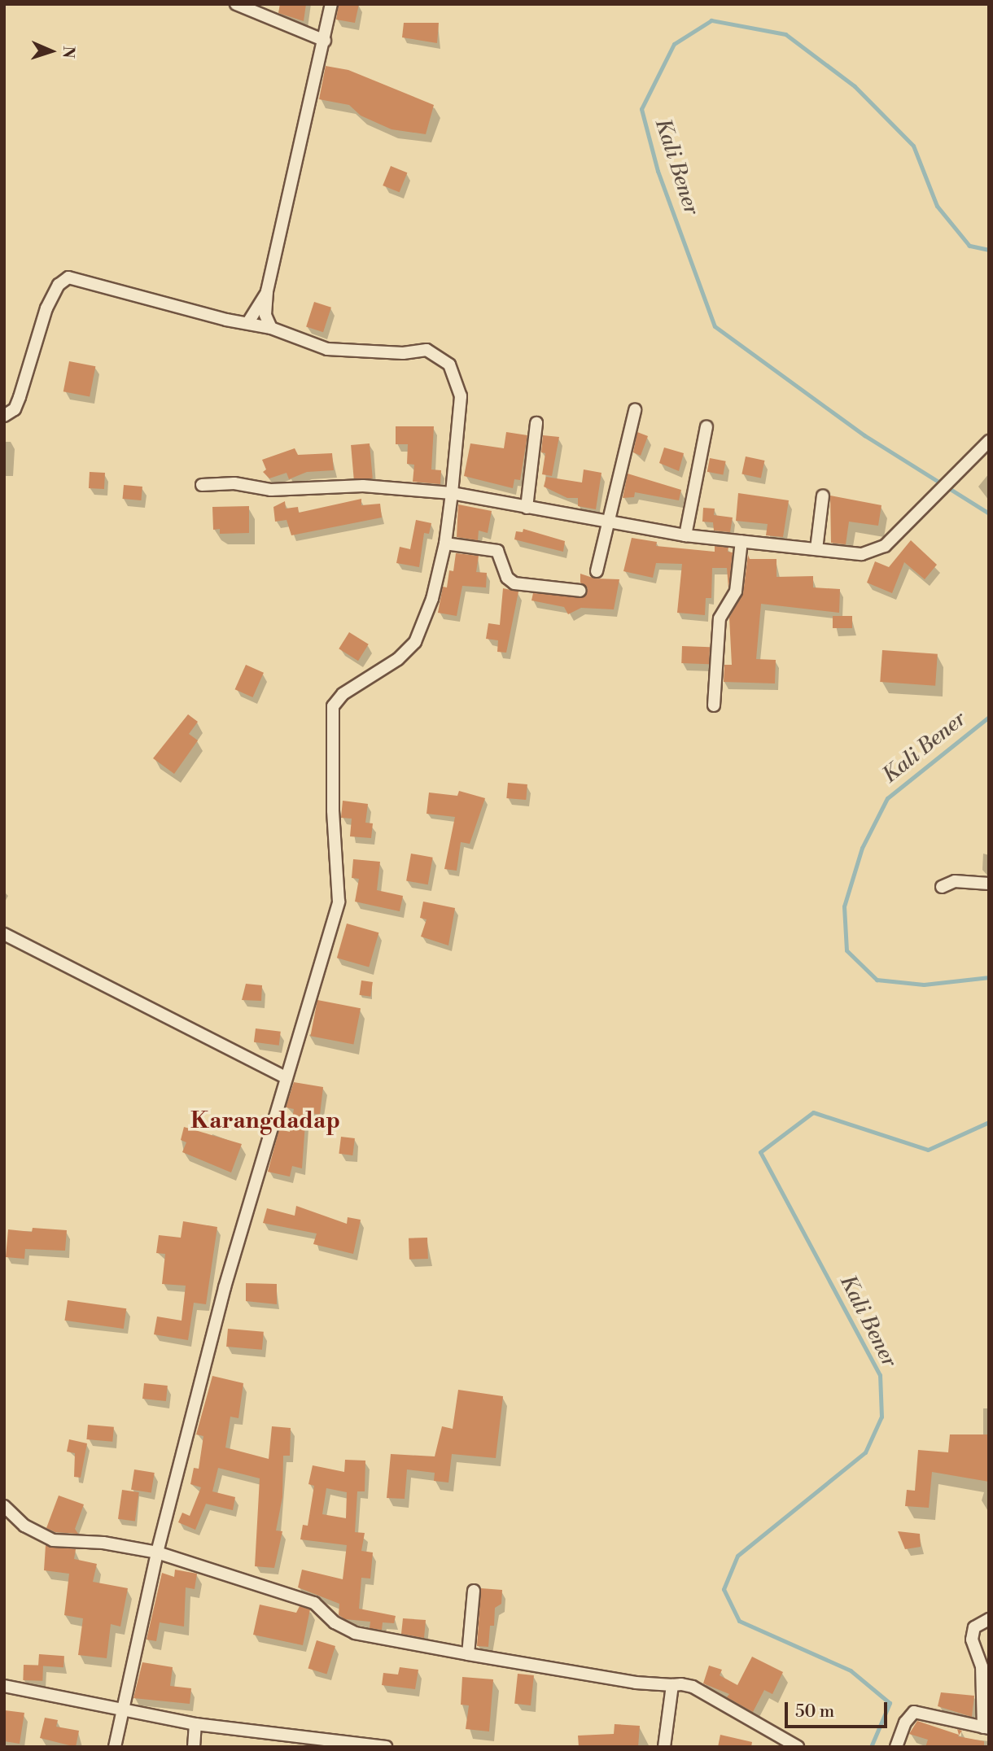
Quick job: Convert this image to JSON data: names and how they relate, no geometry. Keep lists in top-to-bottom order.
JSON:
{
  "districts": ["Karangdadap"],
  "water": ["Kali Bener"],
  "scale_bar": "50 m",
  "north": "right"
}
